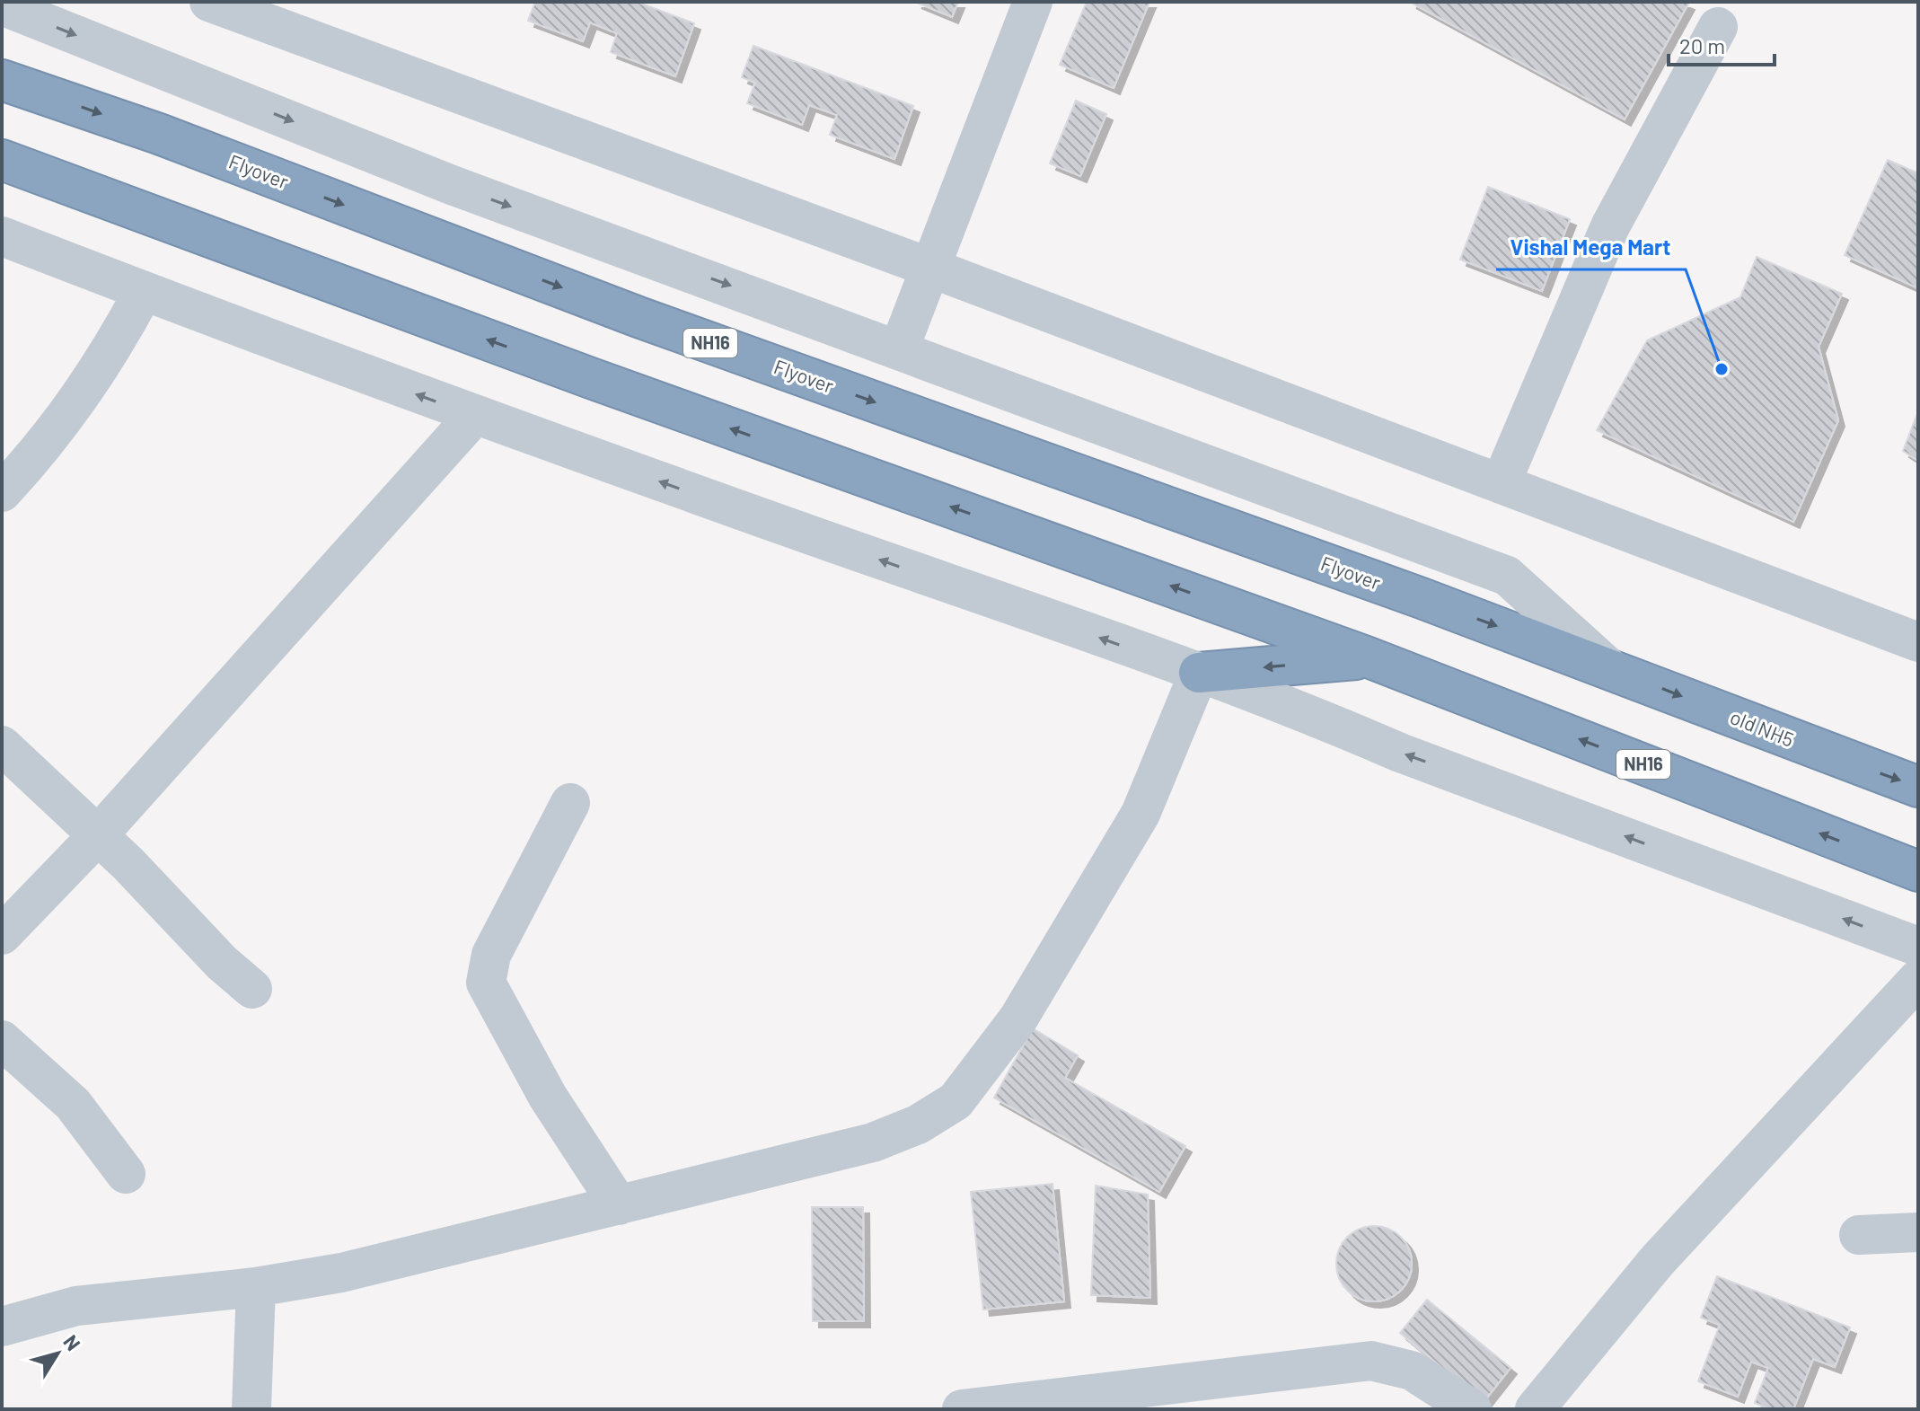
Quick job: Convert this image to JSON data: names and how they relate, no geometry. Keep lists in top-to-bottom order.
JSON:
{
  "streets": {
    "highway": ["Flyover", "NH16", "old NH5"]
  },
  "crossings": [
    ["Flyover", "old NH5"]
  ],
  "one_way": ["NH16", "old NH5"],
  "places": ["Vishal Mega Mart"],
  "scale_bar": "20 m",
  "north": "top right"
}
